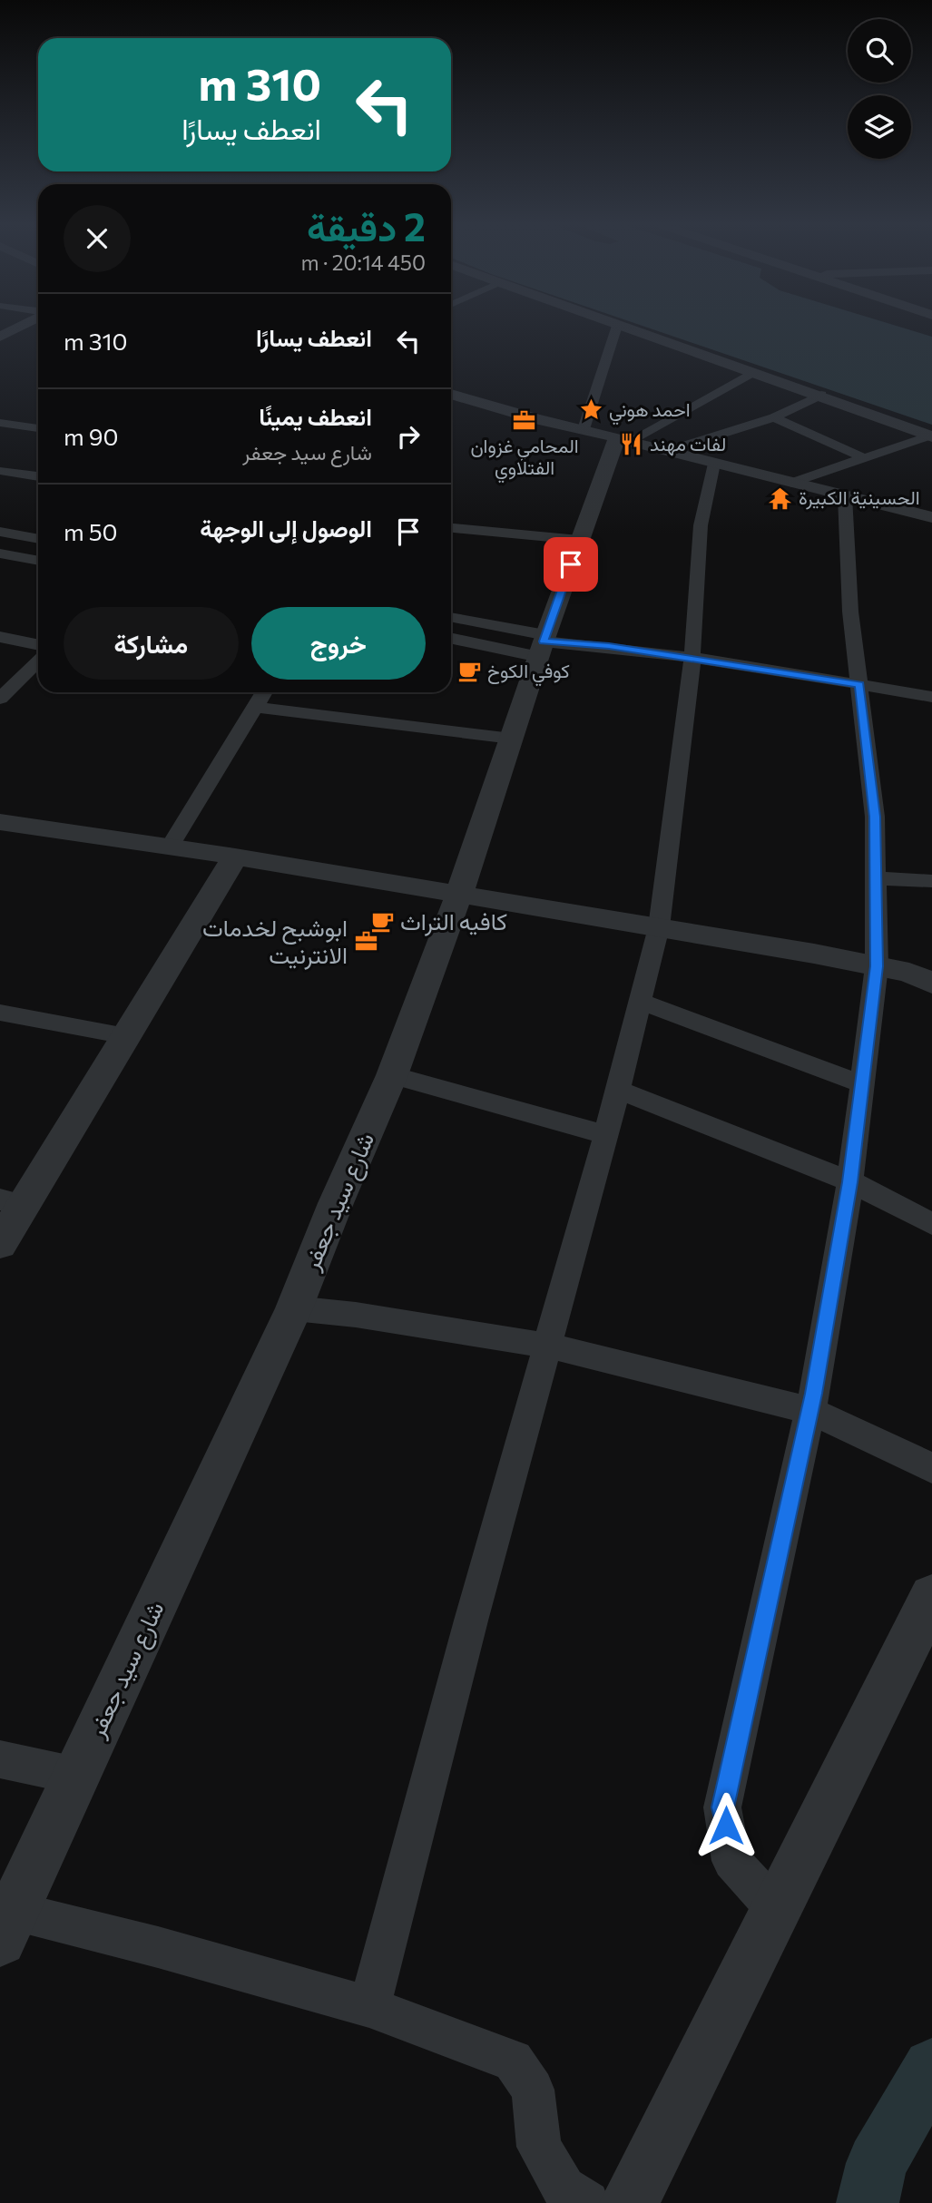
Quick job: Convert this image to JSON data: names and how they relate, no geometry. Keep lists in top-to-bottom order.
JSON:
{
  "streets": {
    "street": ["شارع سيد جعفر"]
  },
  "places": {
    "place": ["احمد هوني"],
    "office": ["المحامي غزوان الفتلاوي", "ابوشبح لخدمات الانترنيت"],
    "restaurant": ["لفات مهند"],
    "temple": ["الحسينية الكبيرة"],
    "cafe": ["كوفي الكوخ", "كافيه التراث"]
  },
  "page": {
    "turn": ["310 m", "انعطف يسارًا"],
    "heading": ["2 دقيقة", "450 m · 20:14"],
    "list": [
      {
        "name": "انعطف يسارًا",
        "value": "310 m"
      },
      {
        "name": "انعطف يمينًا",
        "note": "شارع سيد جعفر",
        "value": "90 m"
      },
      {
        "name": "الوصول إلى الوجهة",
        "value": "50 m"
      }
    ],
    "buttons": ["خروج", "مشاركة"]
  }
}
